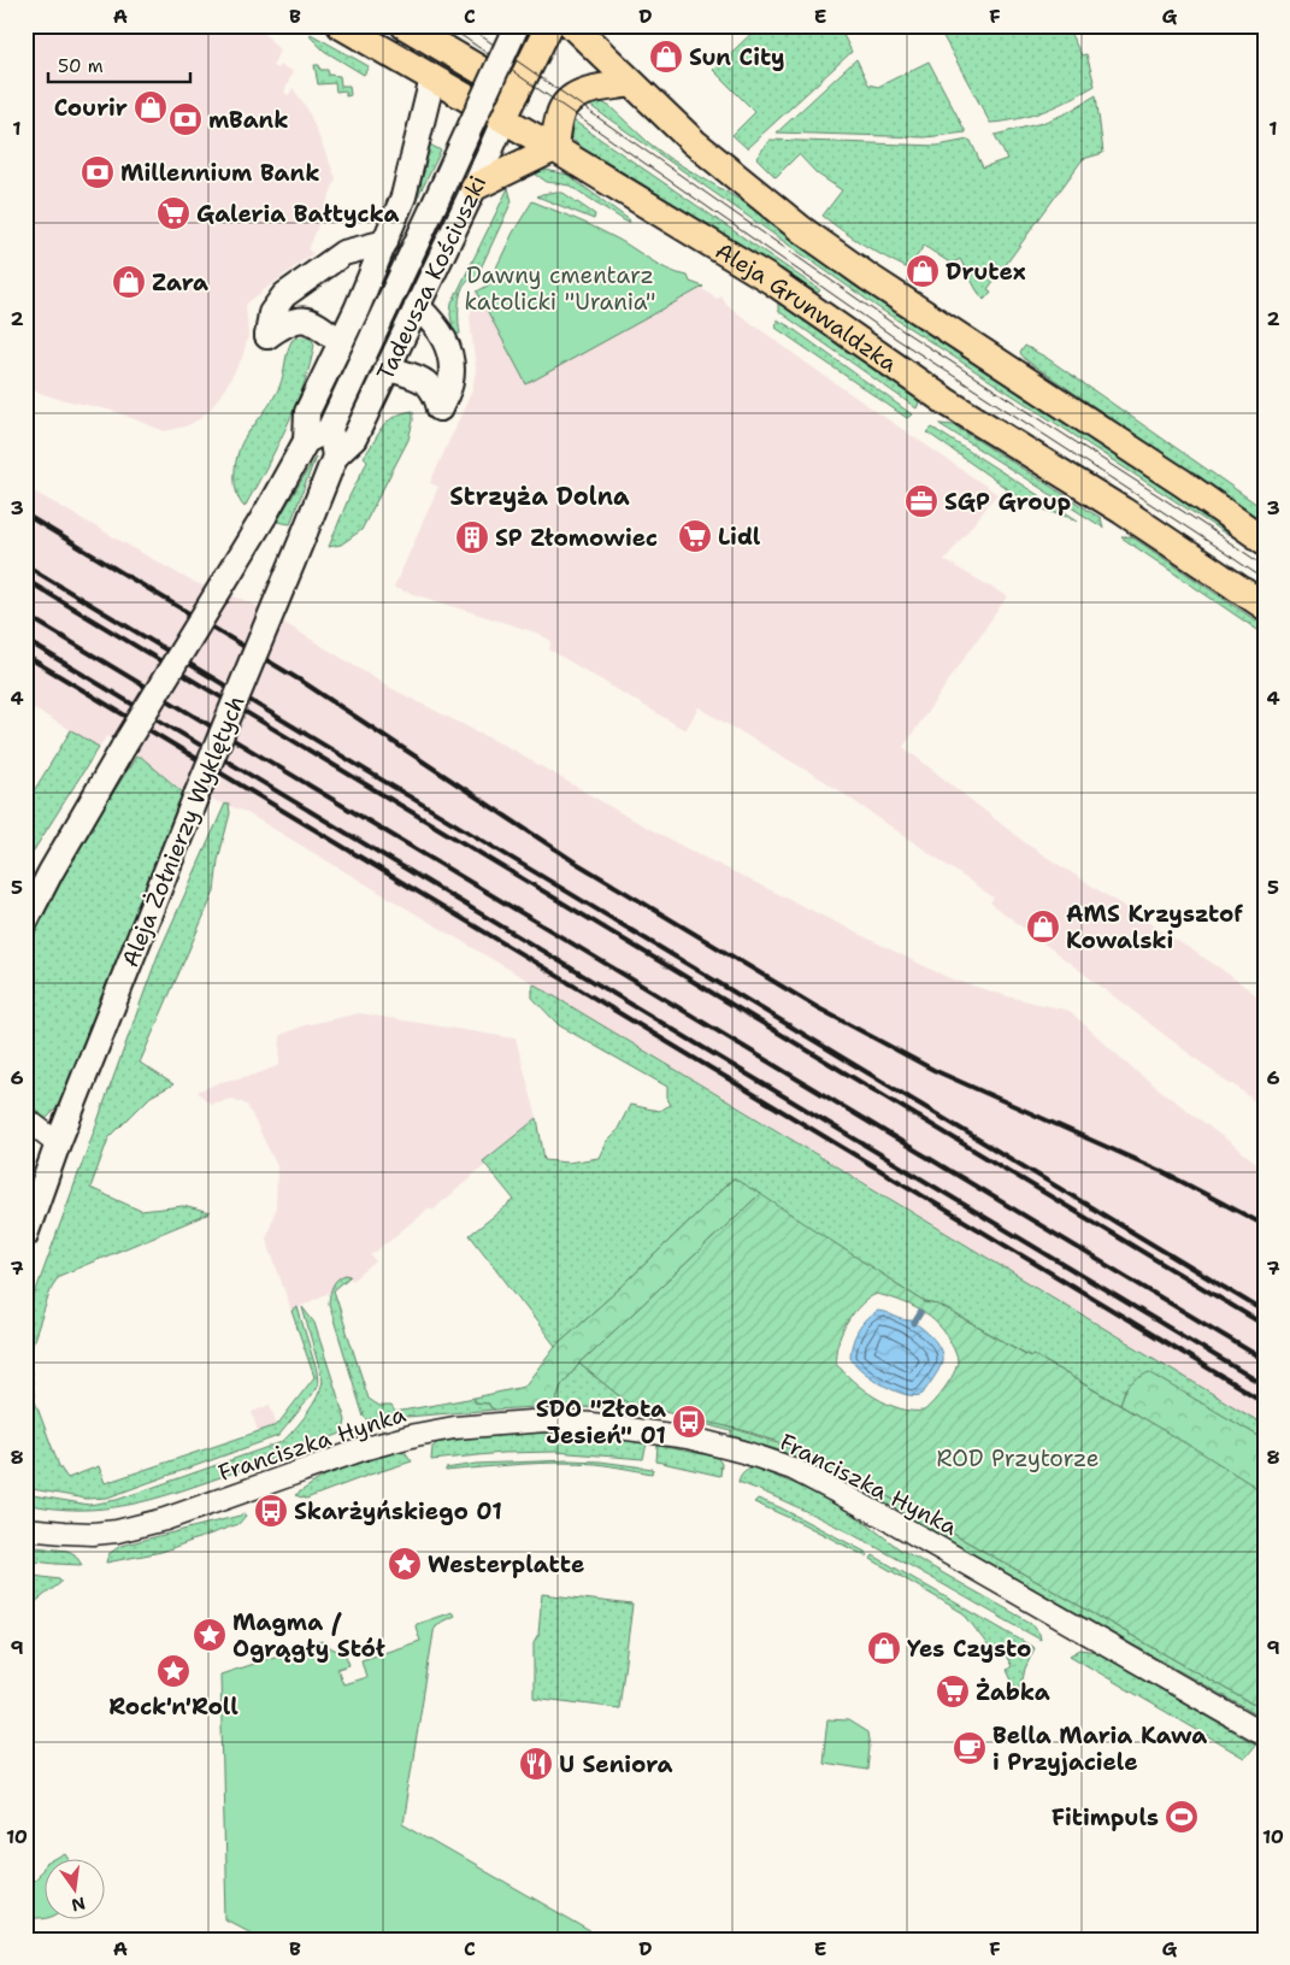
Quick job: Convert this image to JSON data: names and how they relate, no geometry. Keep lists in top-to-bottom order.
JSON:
{
  "streets": {
    "main road": ["Tadeusza Kościuszki", "Aleja Grunwaldzka", "Aleja Żołnierzy Wyklętych"],
    "street": ["Franciszka Hynka"]
  },
  "crossings": [
    ["Tadeusza Kościuszki", "Aleja Grunwaldzka"],
    ["Tadeusza Kościuszki", "Aleja Żołnierzy Wyklętych"]
  ],
  "districts": ["Strzyża Dolna"],
  "parks": ["Dawny cmentarz katolicki \"Urania\"", "ROD Przytorze"],
  "places": {
    "shop": [
      "Sun City",
      "Courir",
      "Drutex",
      "Zara",
      "AMS Krzysztof Kowalski",
      "Yes Czysto"
    ],
    "bank": ["mBank", "Millennium Bank"],
    "supermarket": ["Galeria Bałtycka", "Lidl", "Żabka"],
    "office": ["SGP Group"],
    "building": ["SP Złomowiec"],
    "bus stop": ["SDO \"Złota Jesień\" 01", "Skarżyńskiego 01"],
    "place": ["Westerplatte", "Magma / Ogrągły Stół", "Rock'n'Roll"],
    "cafe": ["Bella Maria Kawa i Przyjaciele"],
    "restaurant": ["U Seniora"],
    "sports": ["Fitimpuls"]
  },
  "scale_bar": "50 m",
  "north": "bottom",
  "grid": {
    "columns": [
      "A",
      "B",
      "C",
      "D",
      "E",
      "F",
      "G"
    ],
    "rows": [
      "1",
      "2",
      "3",
      "4",
      "5",
      "6",
      "7",
      "8",
      "9",
      "10"
    ]
  }
}
